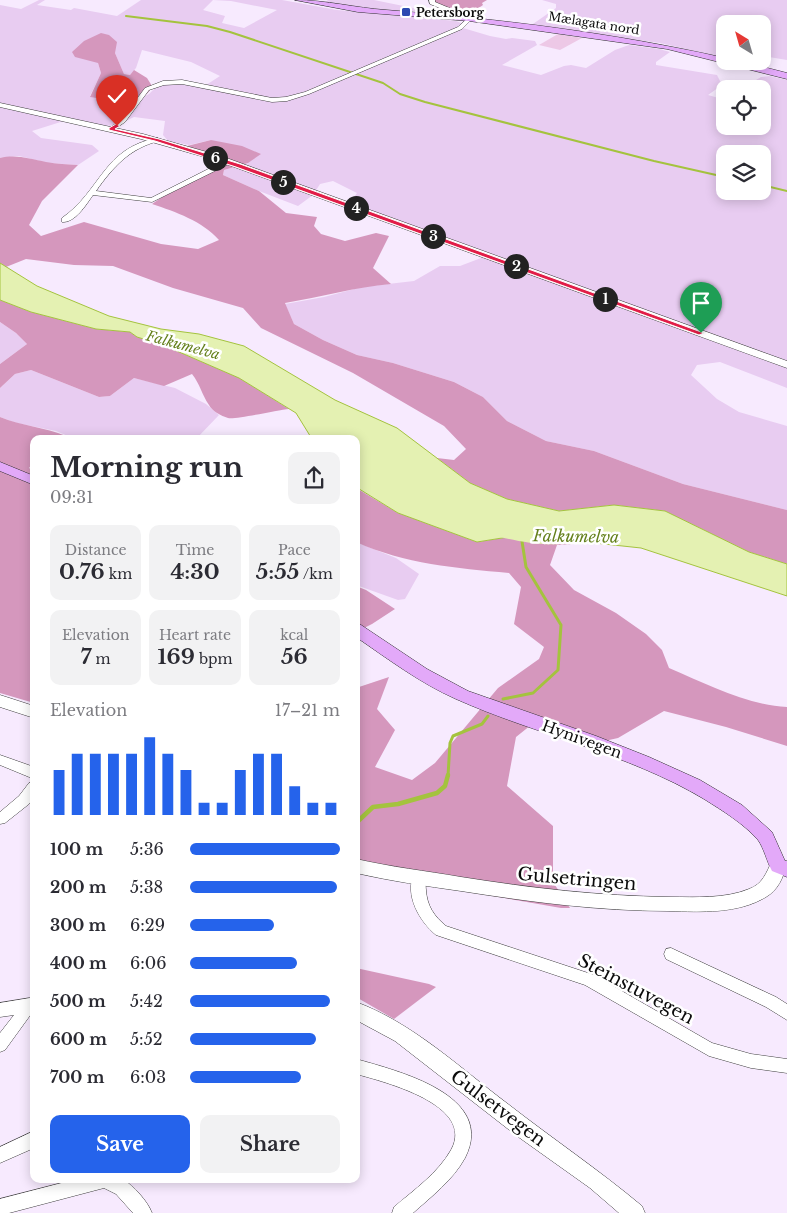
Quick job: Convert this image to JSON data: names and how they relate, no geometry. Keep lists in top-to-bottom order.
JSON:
{
  "streets": {
    "main road": ["Mælagata nord", "Hynivegen"],
    "street": ["Gulsetringen", "Steinstuvegen", "Gulsetvegen"]
  },
  "crossings": [
    ["Hynivegen", "Gulsetringen"],
    ["Gulsetringen", "Steinstuvegen"]
  ],
  "water": ["Falkumelva"],
  "places": {
    "transit": ["Petersborg"]
  },
  "north": "top left",
  "page": {
    "pins": [
      "6",
      "5",
      "4",
      "3",
      "2",
      "1"
    ],
    "heading": ["Morning run", "09:31"],
    "stats": [
      ["Distance", "0.76 km"],
      ["Time", "4:30"],
      ["Pace", "5:55 /km"],
      ["Elevation", "7 m"],
      ["Heart rate", "169 bpm"],
      ["kcal", "56"]
    ],
    "chart": ["Elevation", "17–21 m"],
    "list": [
      {
        "name": "100 m",
        "note": "5:36"
      },
      {
        "name": "200 m",
        "note": "5:38"
      },
      {
        "name": "300 m",
        "note": "6:29"
      },
      {
        "name": "400 m",
        "note": "6:06"
      },
      {
        "name": "500 m",
        "note": "5:42"
      },
      {
        "name": "600 m",
        "note": "5:52"
      },
      {
        "name": "700 m",
        "note": "6:03"
      }
    ],
    "buttons": ["Save", "Share"]
  }
}
